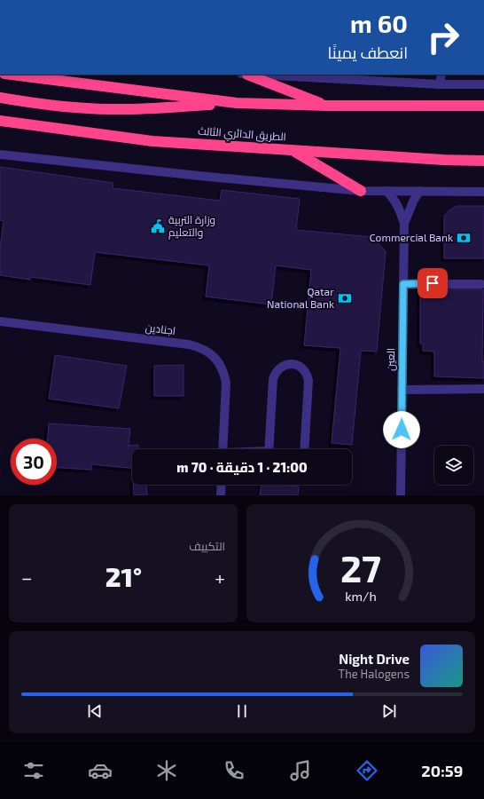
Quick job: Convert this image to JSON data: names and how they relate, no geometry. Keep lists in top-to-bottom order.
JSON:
{
  "streets": {
    "highway": ["الطريق الدائري الثالث"],
    "street": ["اجنادين", "العين"]
  },
  "places": {
    "public building": ["وزارة التربية والتعليم"],
    "bank": ["Commercial Bank", "Qatar National Bank"]
  },
  "page": {
    "turn": ["60 m", "انعطف يمينًا"],
    "limit": "30",
    "trip": "21:00 · 1 دقيقة · 70 m",
    "tile": "التكييف",
    "heat": ["−", "21°", "+"],
    "song": ["Night Drive", "The Halogens"],
    "tabs": "20:59",
    "gauge": ["27", "km/h"]
  }
}
